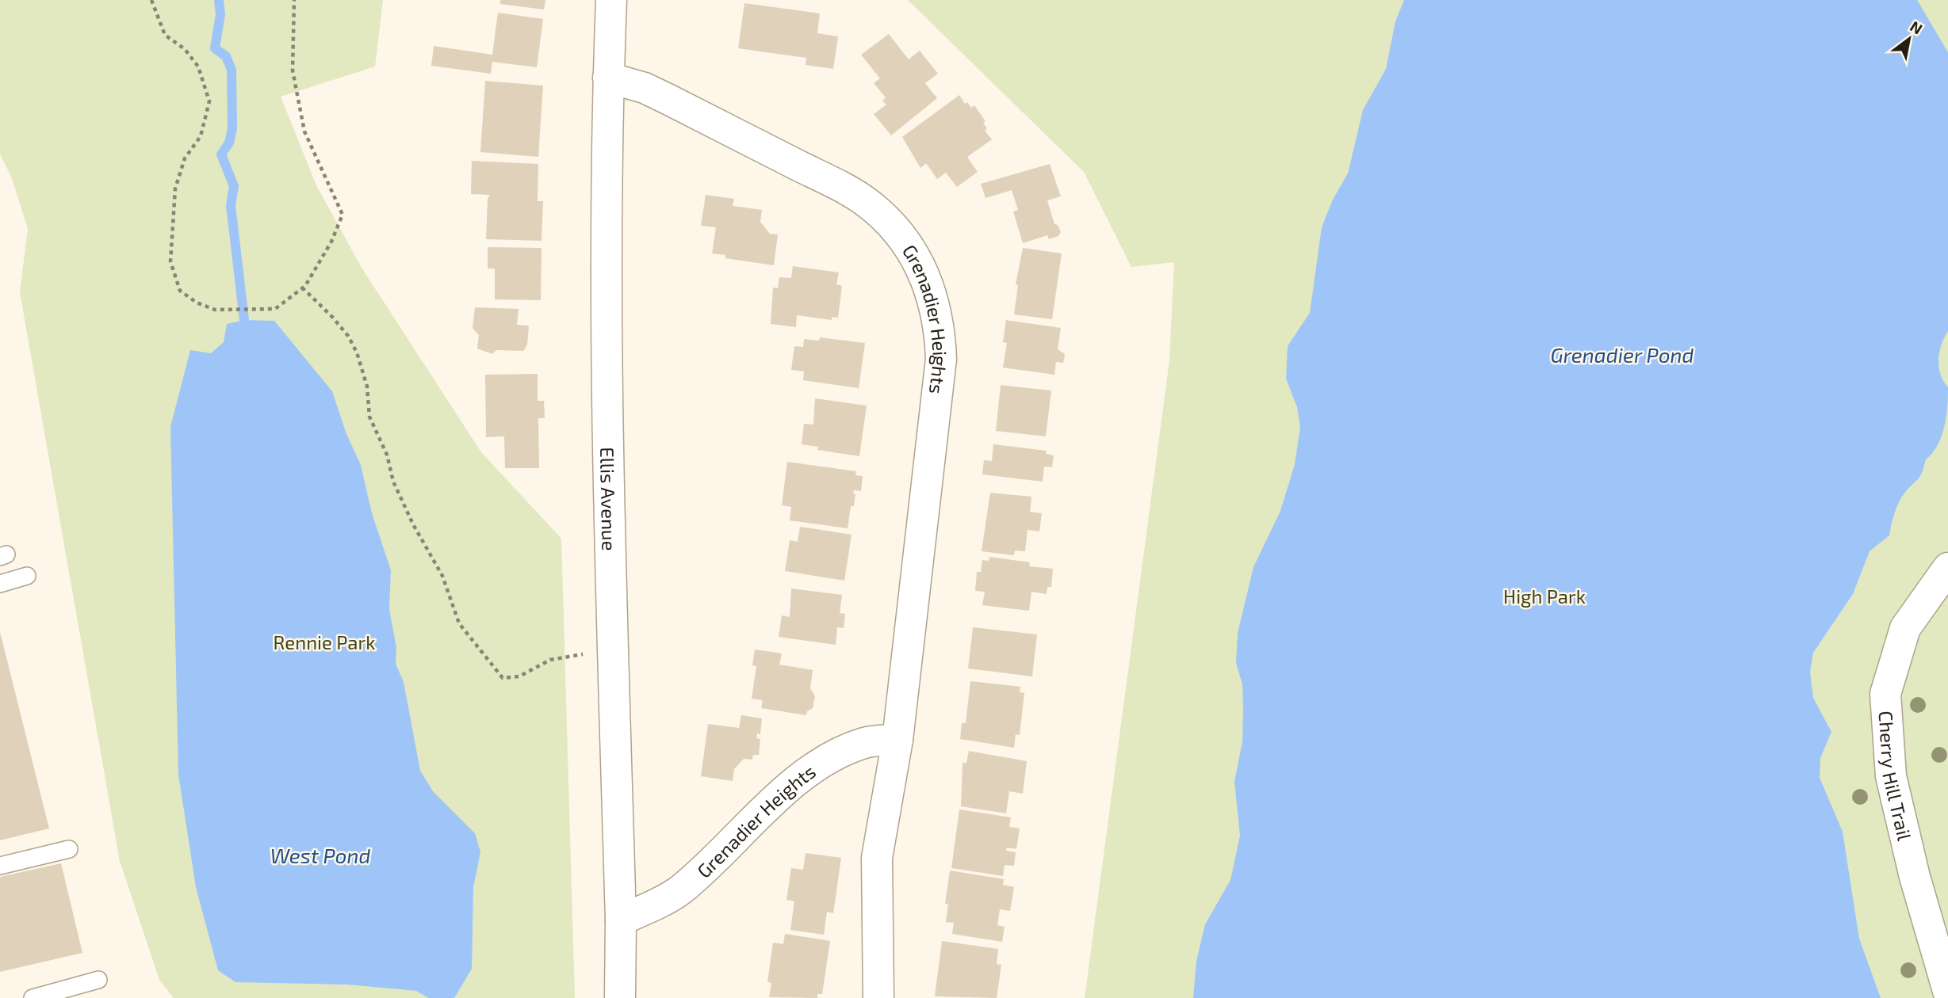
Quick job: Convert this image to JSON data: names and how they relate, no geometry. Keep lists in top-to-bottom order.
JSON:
{
  "streets": {
    "street": ["Grenadier Heights", "Ellis Avenue", "Cherry Hill Trail"]
  },
  "crossings": [
    ["Grenadier Heights", "Ellis Avenue"]
  ],
  "water": ["Grenadier Pond", "West Pond"],
  "parks": ["High Park", "Rennie Park"],
  "north": "top right"
}
